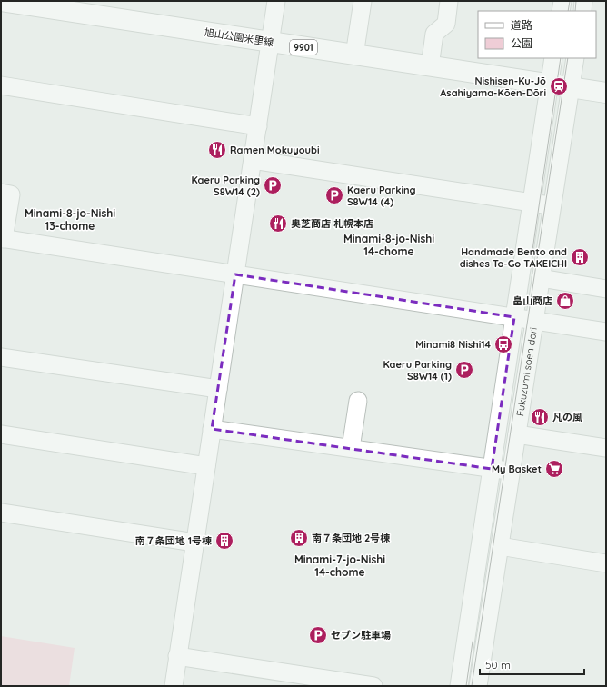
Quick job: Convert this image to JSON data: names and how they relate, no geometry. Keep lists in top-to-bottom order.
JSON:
{
  "streets": {
    "main road": ["旭山公園米里線", "9901"],
    "street": ["Fukuzumi soen dori"]
  },
  "crossings": [
    ["旭山公園米里線", "Fukuzumi soen dori"]
  ],
  "districts": ["Minami-8-jo-Nishi 13-chome", "Minami-8-jo-Nishi 14-chome", "Minami-7-jo-Nishi 14-chome"],
  "places": {
    "station": ["Nishisen-Ku-Jō Asahiyama-Kōen-Dōri"],
    "restaurant": ["Ramen Mokuyoubi", "奥芝商店 札幌本店", "凡の風"],
    "parking": [
      "Kaeru Parking S8W14 (2)",
      "Kaeru Parking S8W14 (4)",
      "Kaeru Parking S8W14 (1)",
      "セブン駐車場"
    ],
    "building": ["Handmade Bento and dishes To-Go TAKEICHI", "南７条団地 2号棟", "南７条団地 1号棟"],
    "shop": ["畠山商店"],
    "bus stop": ["Minami8 Nishi14"],
    "supermarket": ["My Basket"]
  },
  "legend": ["道路", "公園"],
  "scale_bar": "50 m"
}
